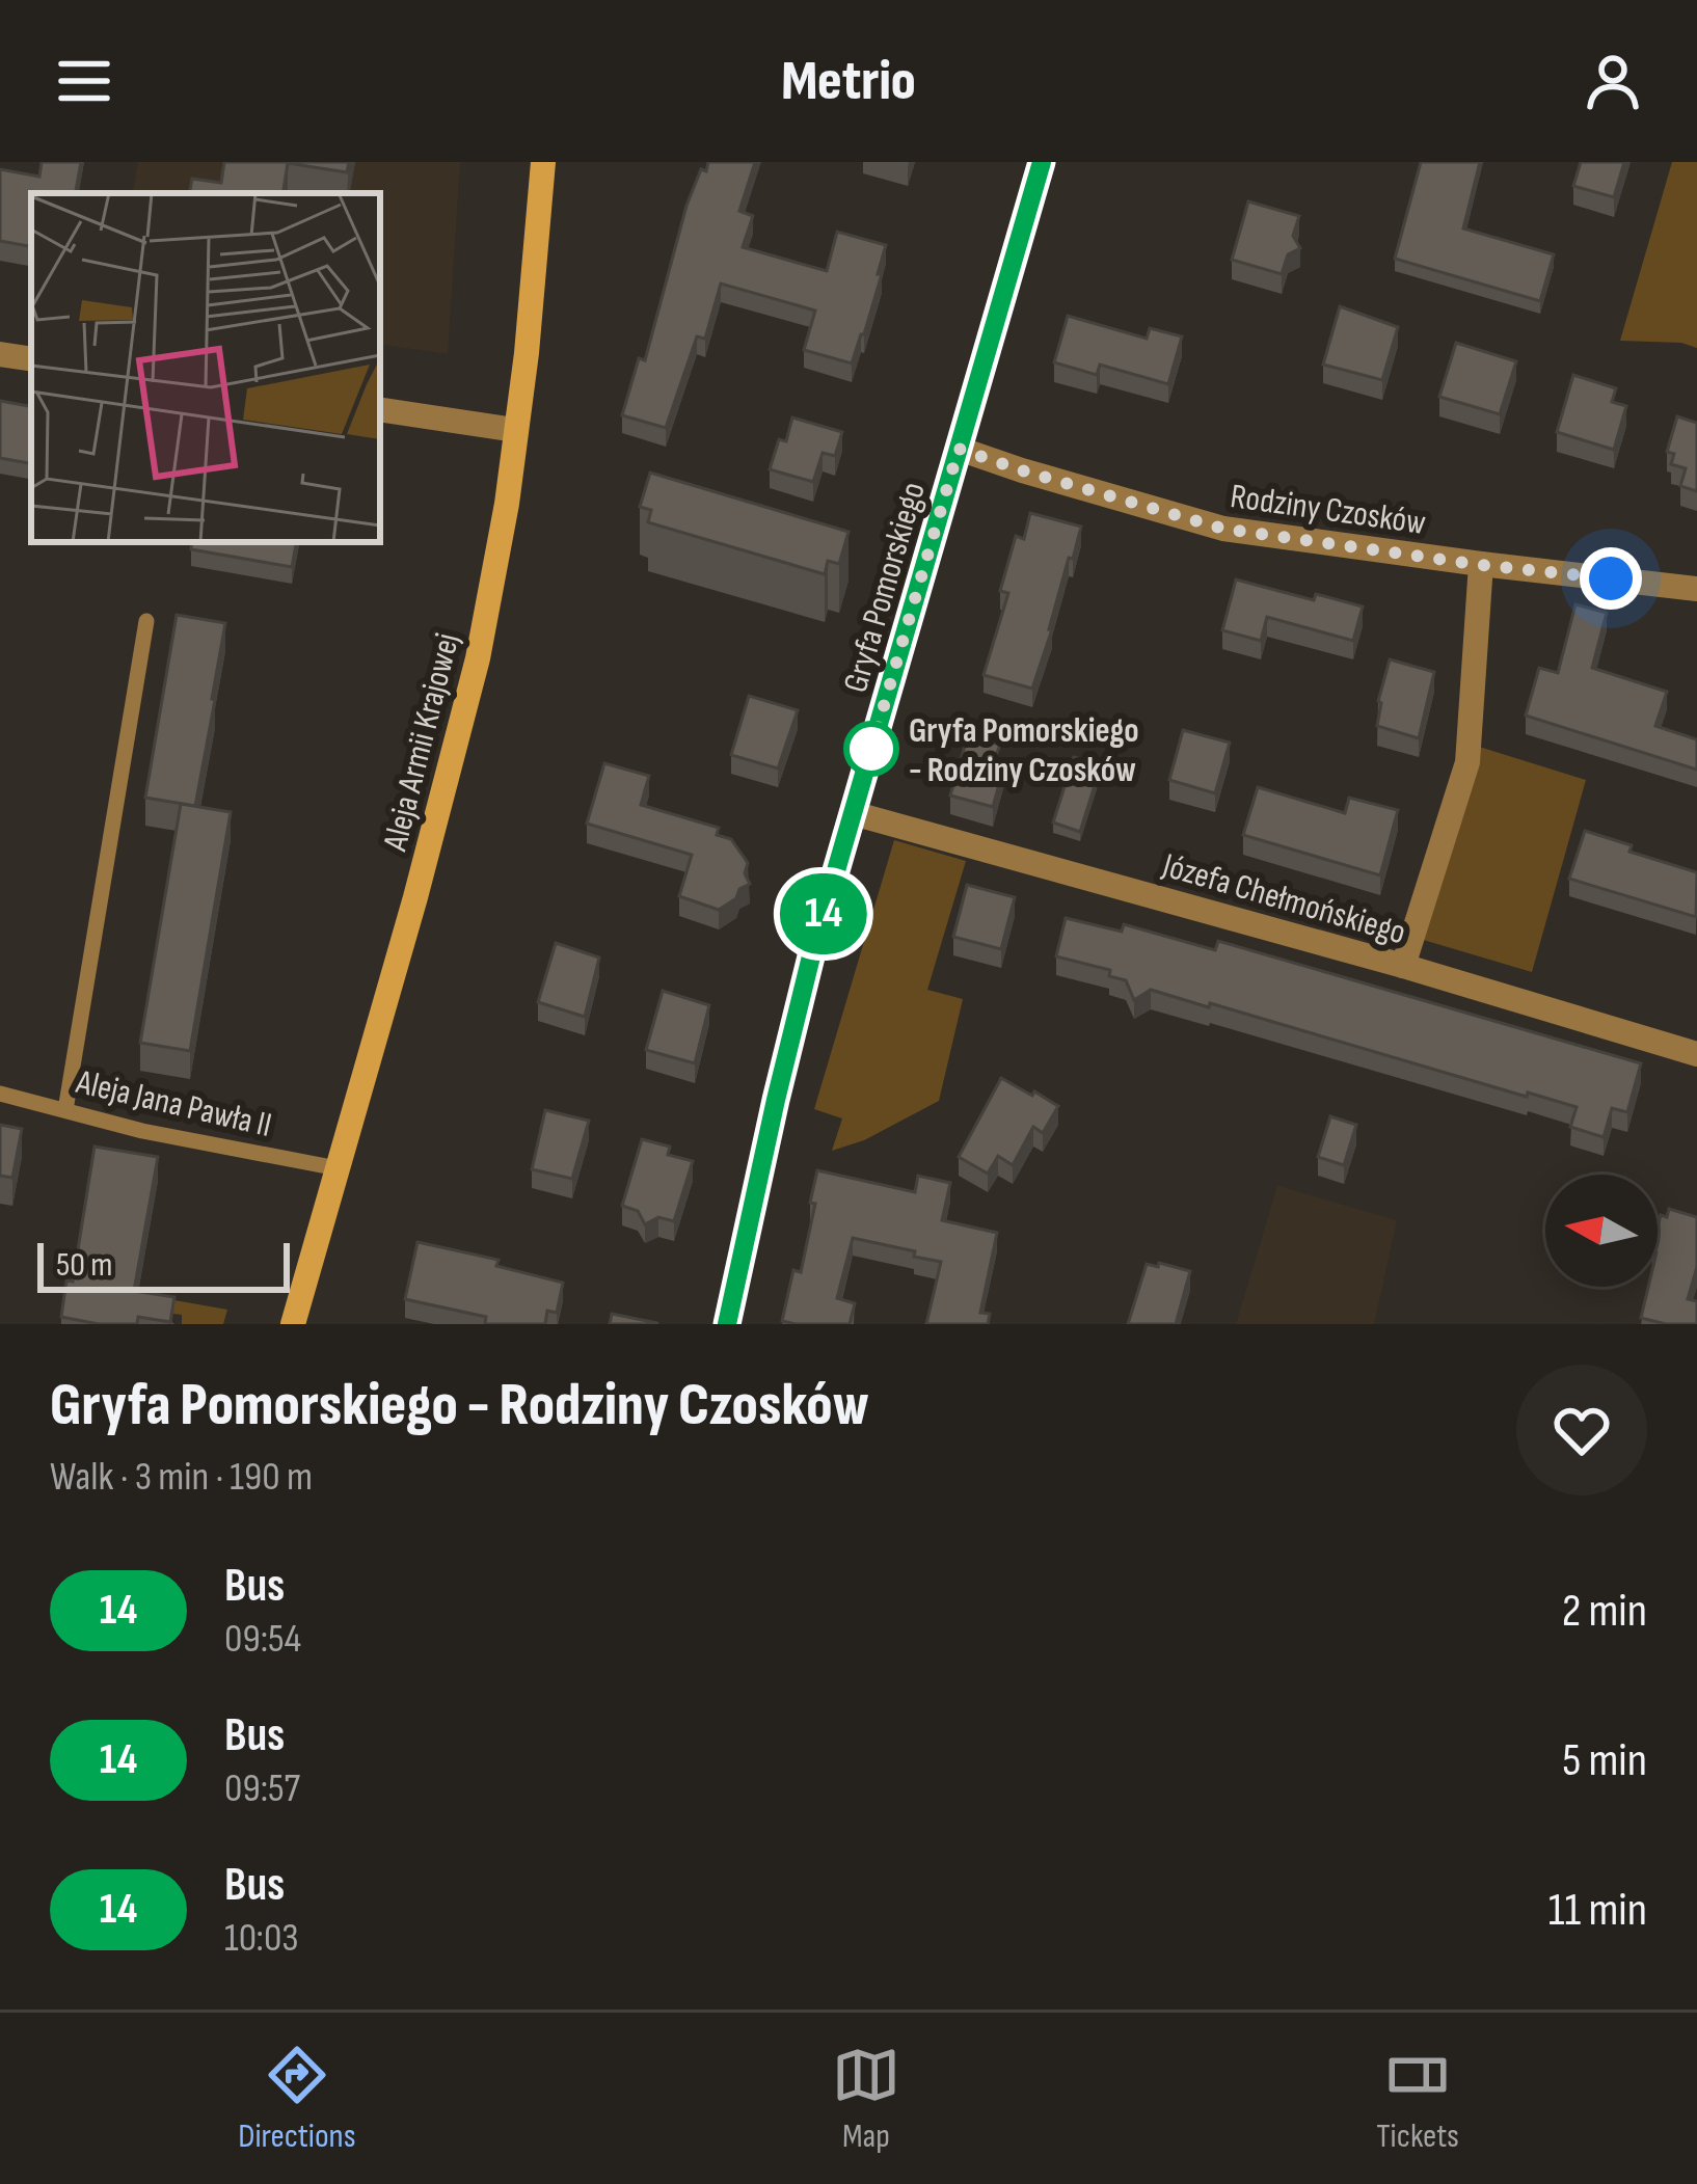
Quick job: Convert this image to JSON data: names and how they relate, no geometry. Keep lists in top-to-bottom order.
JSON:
{
  "streets": {
    "main road": ["Aleja Armii Krajowej"],
    "street": ["Rodziny Czosków", "Gryfa Pomorskiego", "Józefa Chełmońskiego"],
    "lane": ["Aleja Jana Pawła II"]
  },
  "crossings": [
    ["Rodziny Czosków", "Gryfa Pomorskiego"],
    ["Gryfa Pomorskiego", "Józefa Chełmońskiego"],
    ["Aleja Armii Krajowej", "Aleja Jana Pawła II"]
  ],
  "places": ["Gryfa Pomorskiego - Rodziny Czosków"],
  "lines": ["bus line 14"],
  "scale_bar": "50 m",
  "north": "left",
  "page": {
    "header": "Metrio",
    "on_map": "14",
    "scale": "50 m",
    "heading": ["Gryfa Pomorskiego - Rodziny Czosków", "Walk · 3 min · 190 m"],
    "list": [
      {
        "mark": "14",
        "name": "Bus",
        "note": "09:54",
        "value": "2 min"
      },
      {
        "mark": "14",
        "name": "Bus",
        "note": "09:57",
        "value": "5 min"
      },
      {
        "mark": "14",
        "name": "Bus",
        "note": "10:03",
        "value": "11 min"
      }
    ],
    "tabs": ["Directions", "Map", "Tickets"]
  }
}
